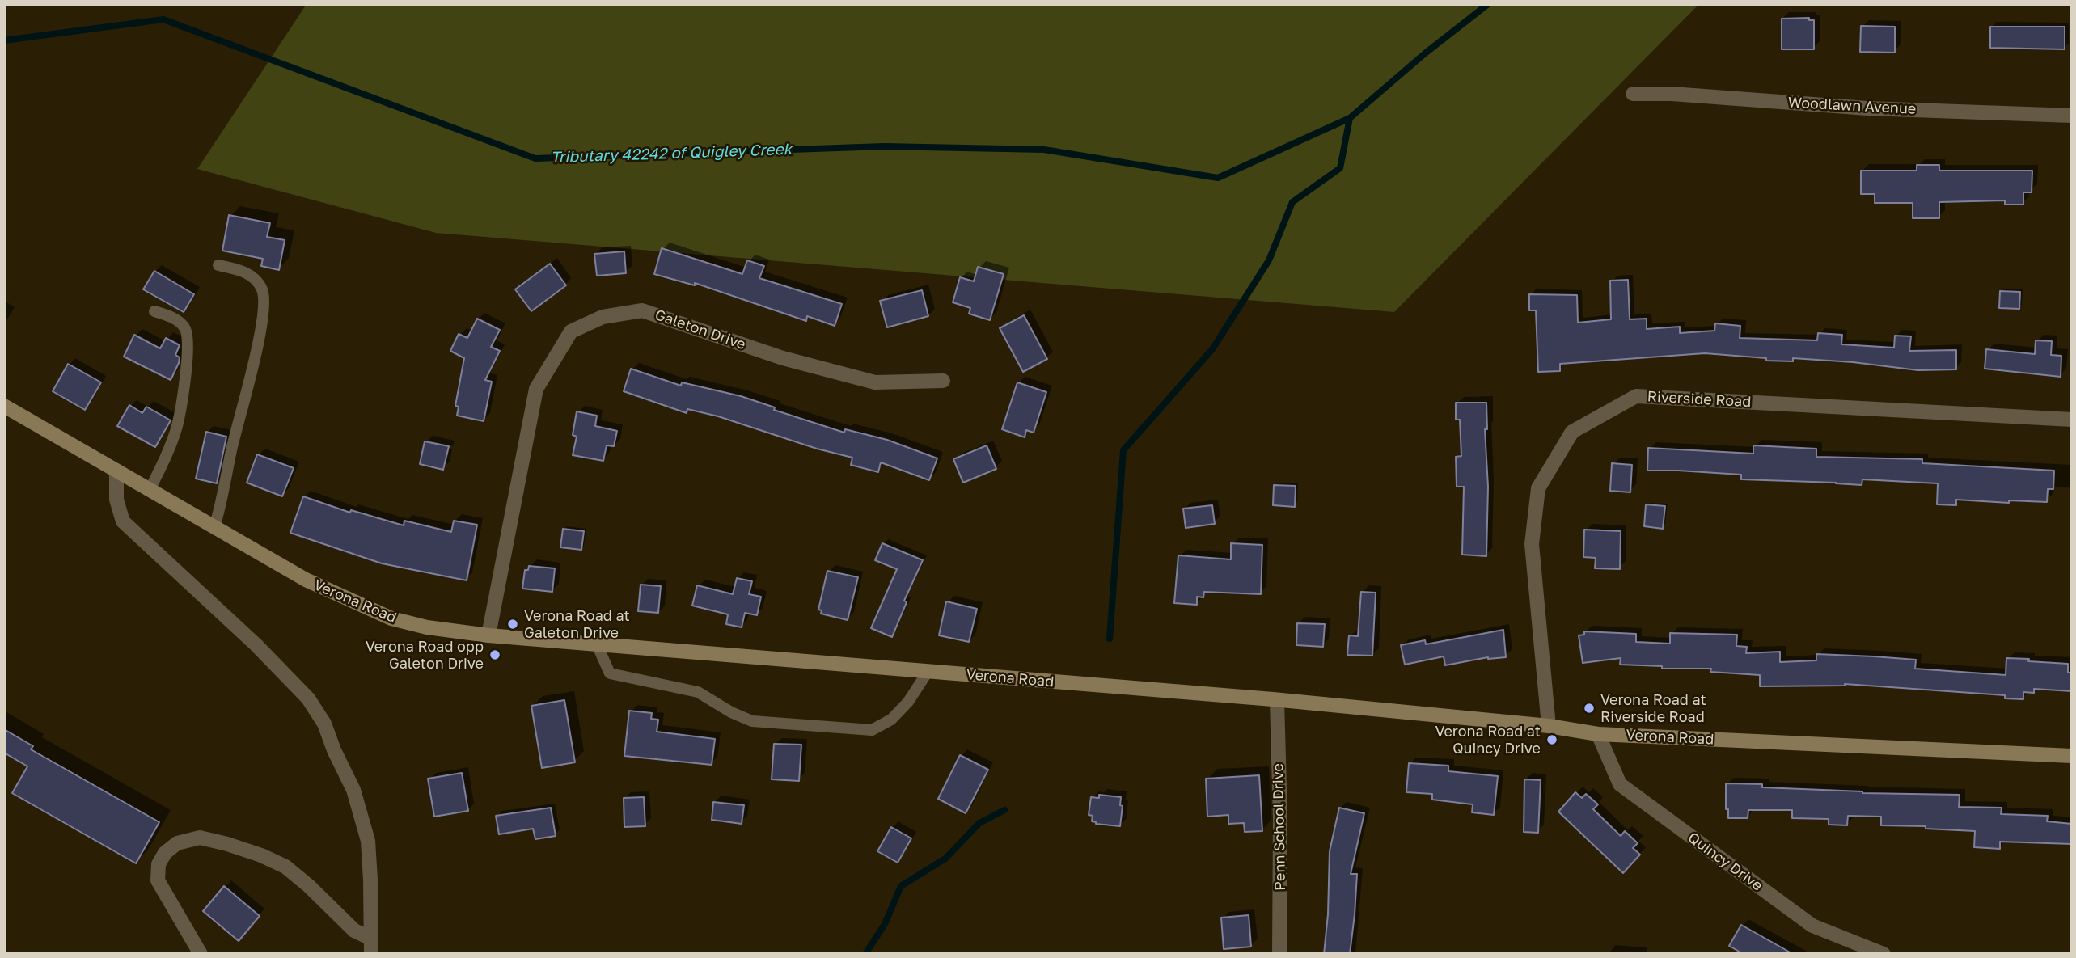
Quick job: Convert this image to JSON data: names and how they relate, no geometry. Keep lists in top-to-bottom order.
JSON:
{
  "streets": {
    "street": [
      "Woodlawn Avenue",
      "Galeton Drive",
      "Riverside Road",
      "Verona Road",
      "Penn School Drive",
      "Quincy Drive"
    ]
  },
  "crossings": [
    ["Galeton Drive", "Verona Road"],
    ["Riverside Road", "Verona Road"],
    ["Verona Road", "Penn School Drive"],
    ["Verona Road", "Quincy Drive"]
  ],
  "water": ["Tributary 42242 of Quigley Creek"],
  "places": [
    "Verona Road at Galeton Drive",
    "Verona Road opp Galeton Drive",
    "Verona Road at Riverside Road",
    "Verona Road at Quincy Drive"
  ]
}
